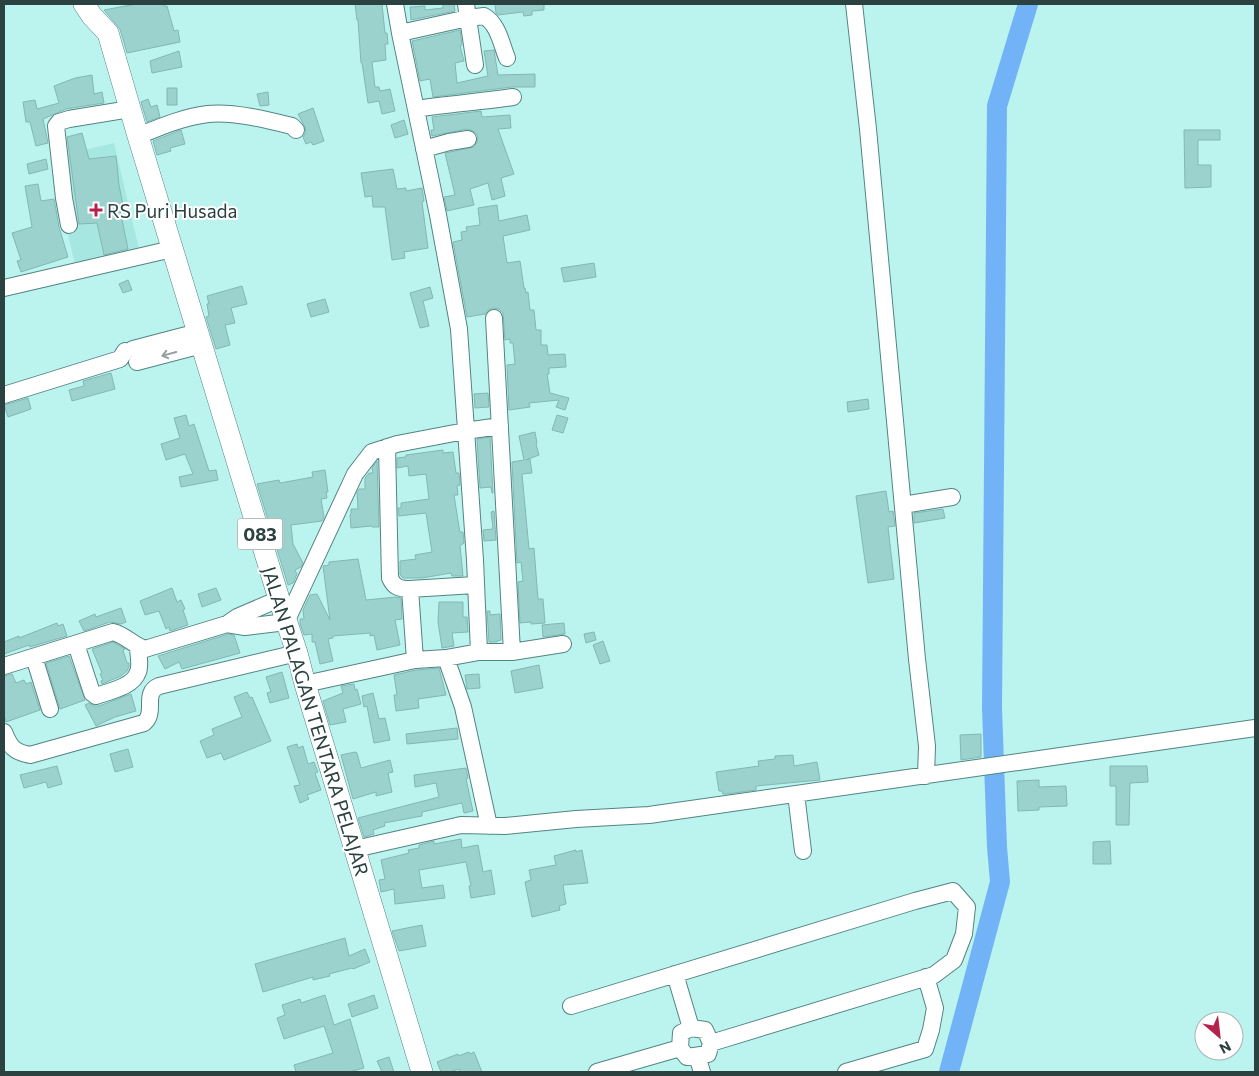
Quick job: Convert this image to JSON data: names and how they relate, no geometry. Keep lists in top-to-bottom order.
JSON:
{
  "streets": {
    "main road": ["083", "JALAN PALAGAN TENTARA PELAJAR"]
  },
  "places": {
    "health": ["RS Puri Husada"]
  },
  "north": "bottom right"
}
